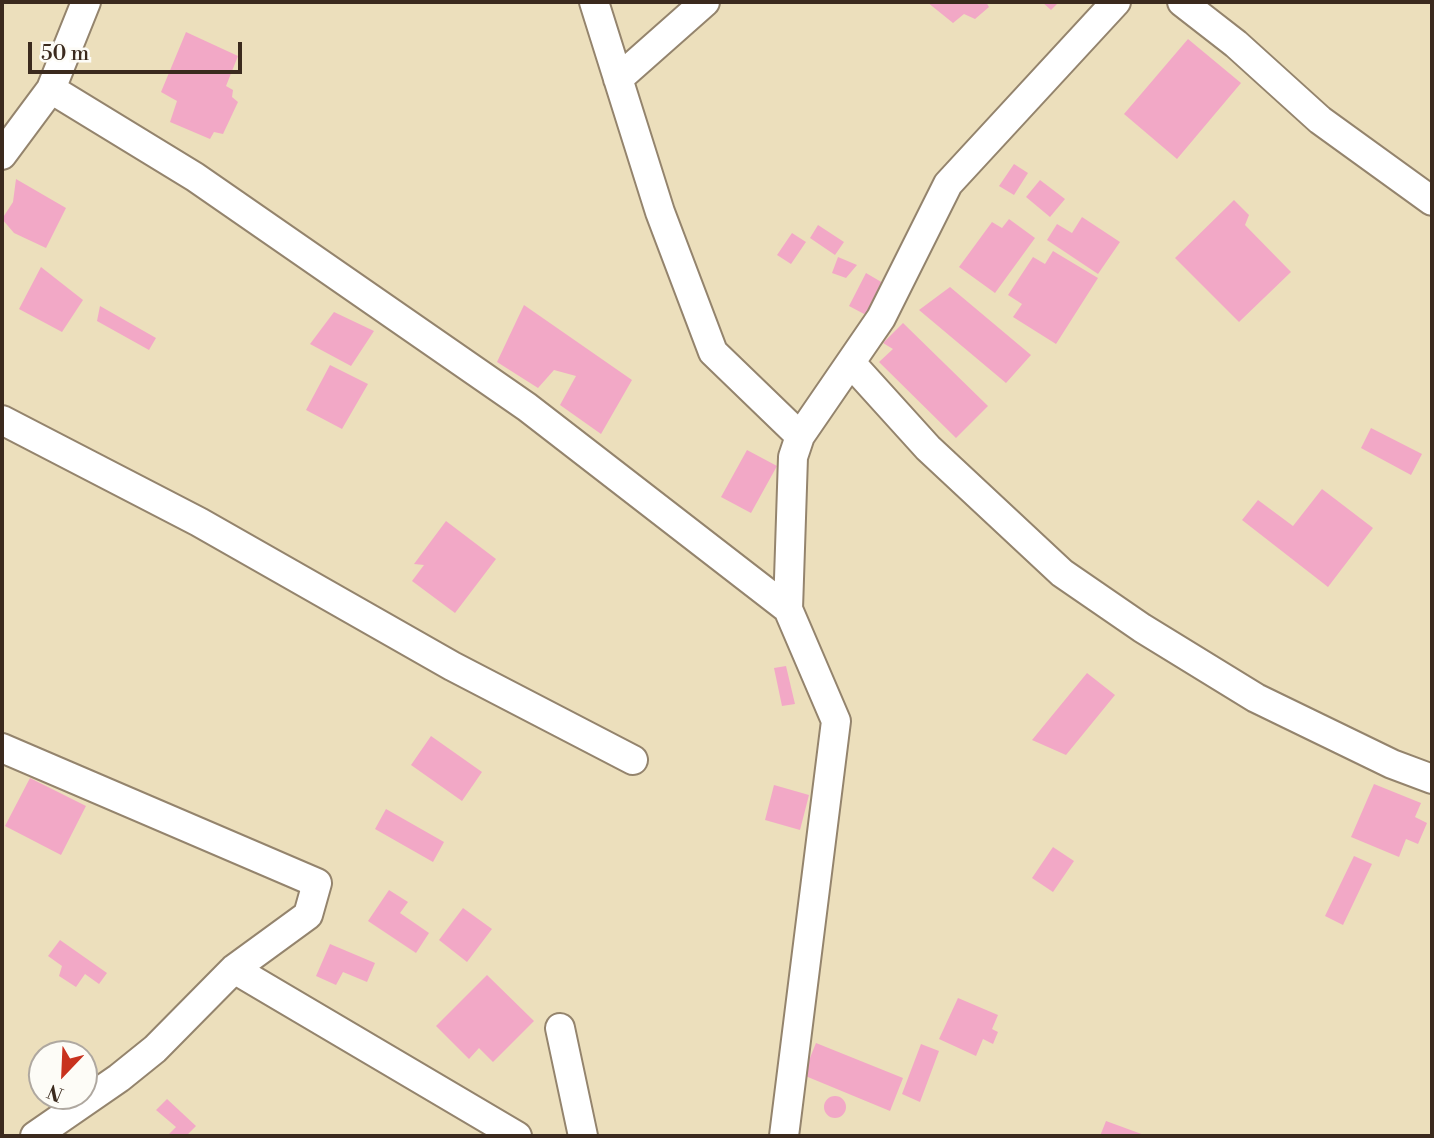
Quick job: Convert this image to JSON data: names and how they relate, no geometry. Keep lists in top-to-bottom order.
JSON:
{
  "scale_bar": "50 m",
  "north": "bottom left"
}
